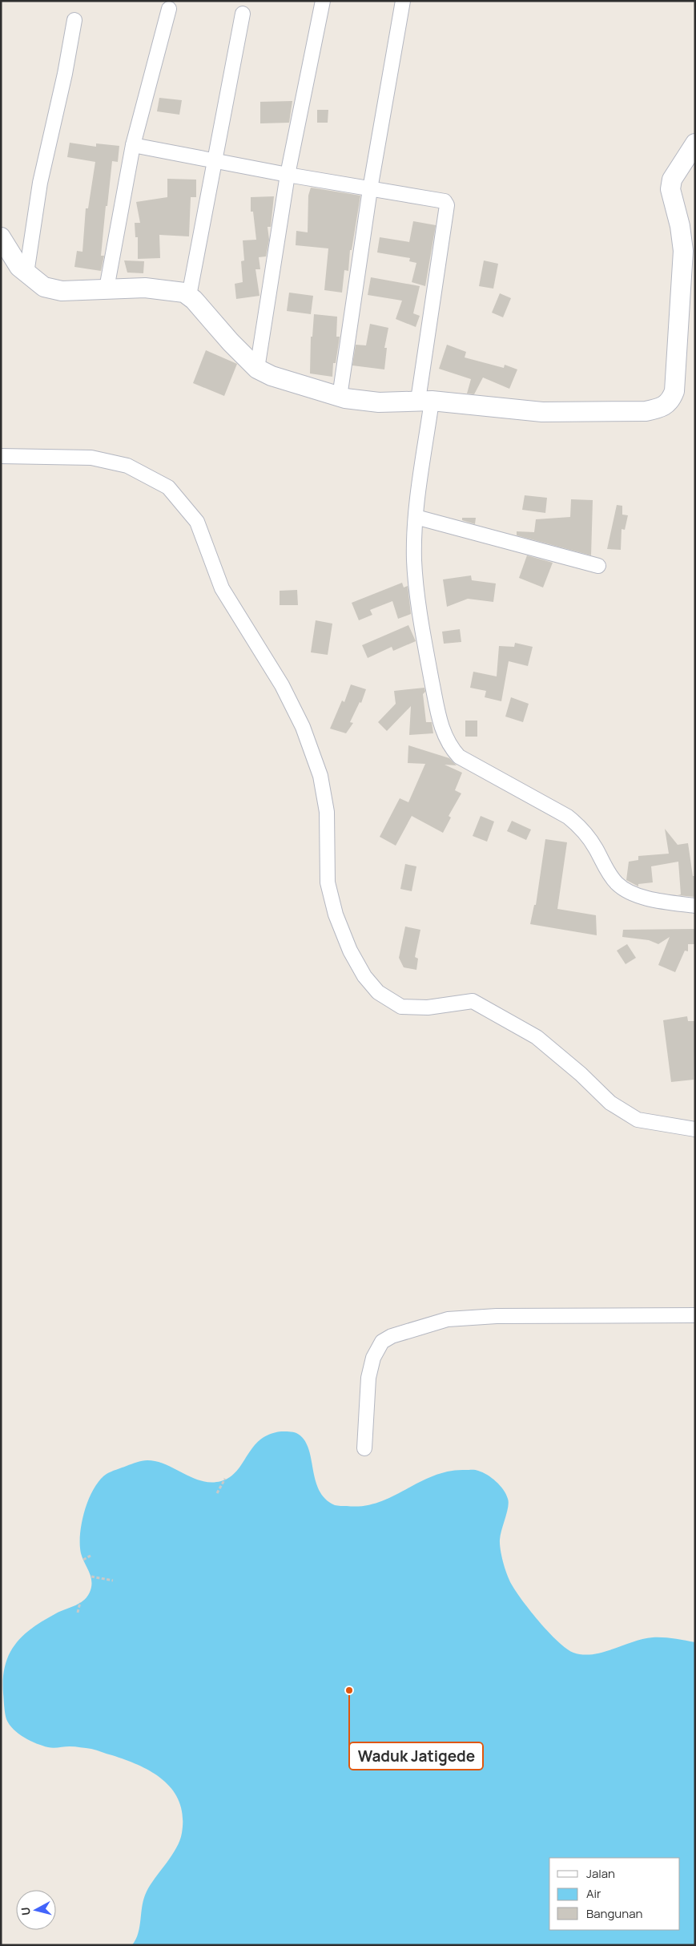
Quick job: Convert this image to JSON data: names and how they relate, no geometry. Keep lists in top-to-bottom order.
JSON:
{
  "places": ["Waduk Jatigede"],
  "legend": ["Jalan", "Air", "Bangunan"],
  "north": "left"
}
